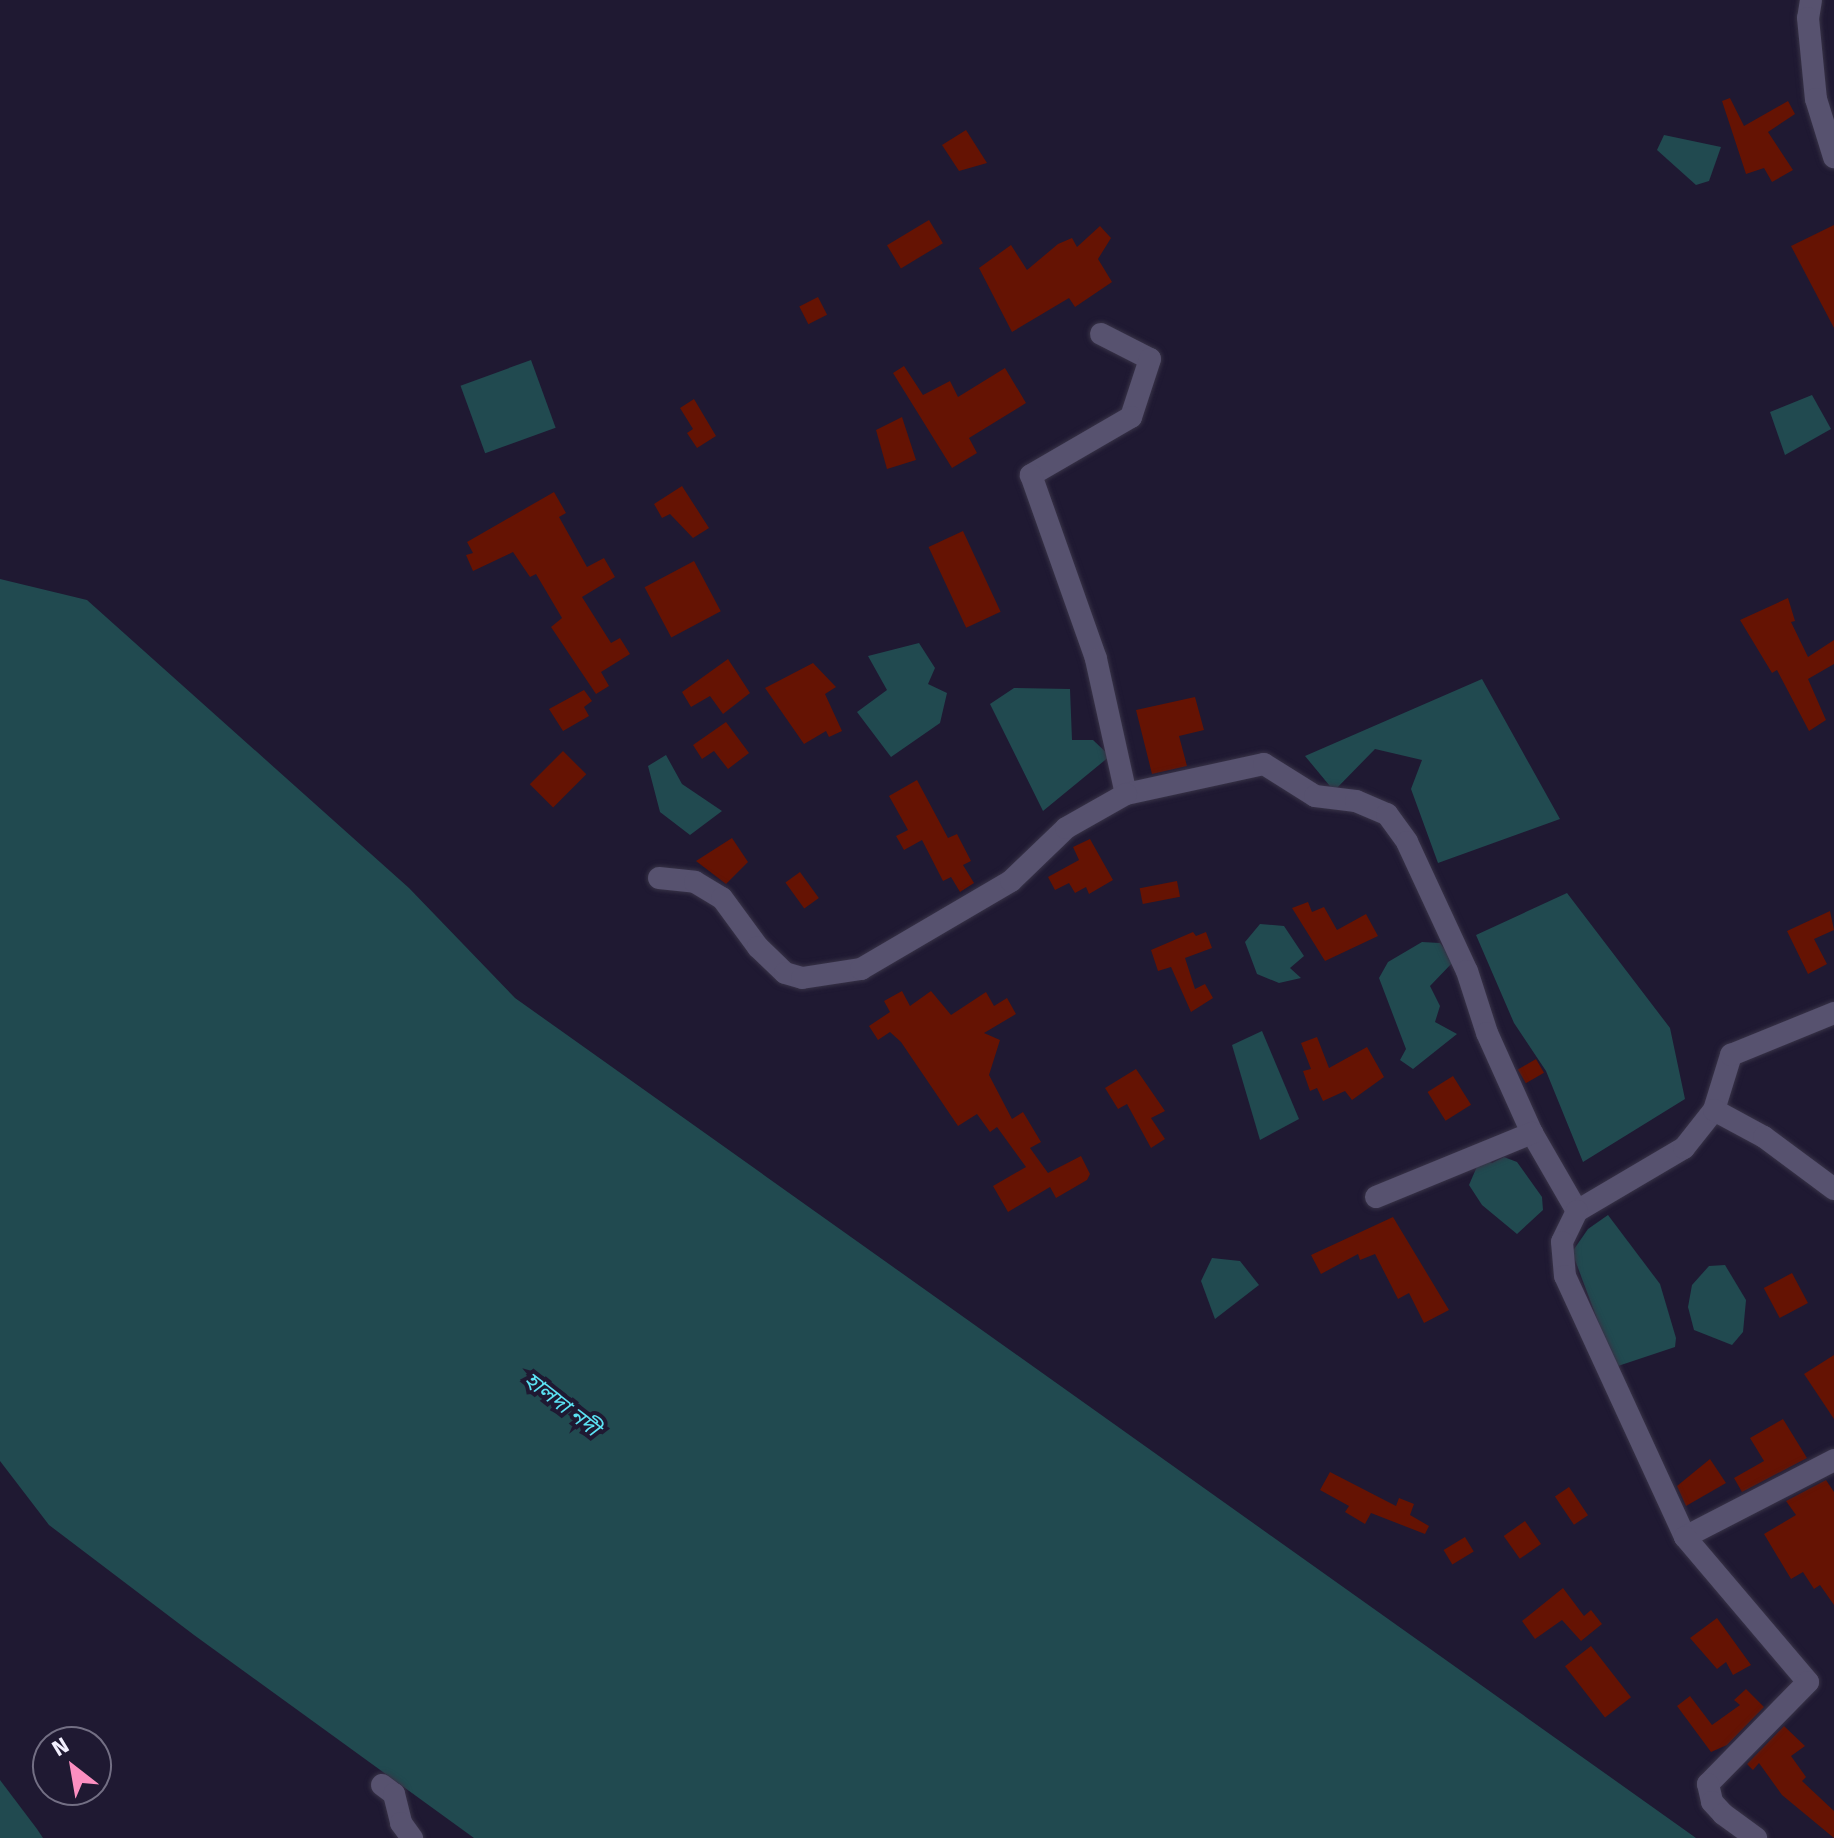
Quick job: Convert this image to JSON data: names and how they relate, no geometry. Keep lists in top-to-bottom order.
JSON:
{
  "water": ["হালদা নদী"],
  "north": "top left"
}
